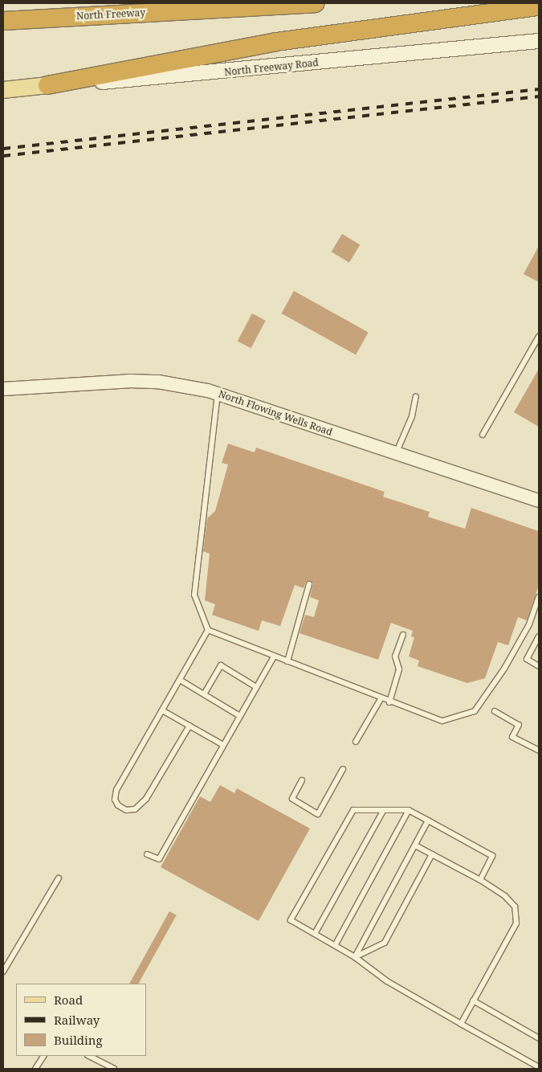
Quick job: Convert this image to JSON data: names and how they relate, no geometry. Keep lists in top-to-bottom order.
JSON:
{
  "streets": {
    "highway": ["North Freeway"],
    "main road": ["North Freeway Road"],
    "street": ["North Flowing Wells Road"]
  },
  "legend": ["Road", "Railway", "Building"]
}
